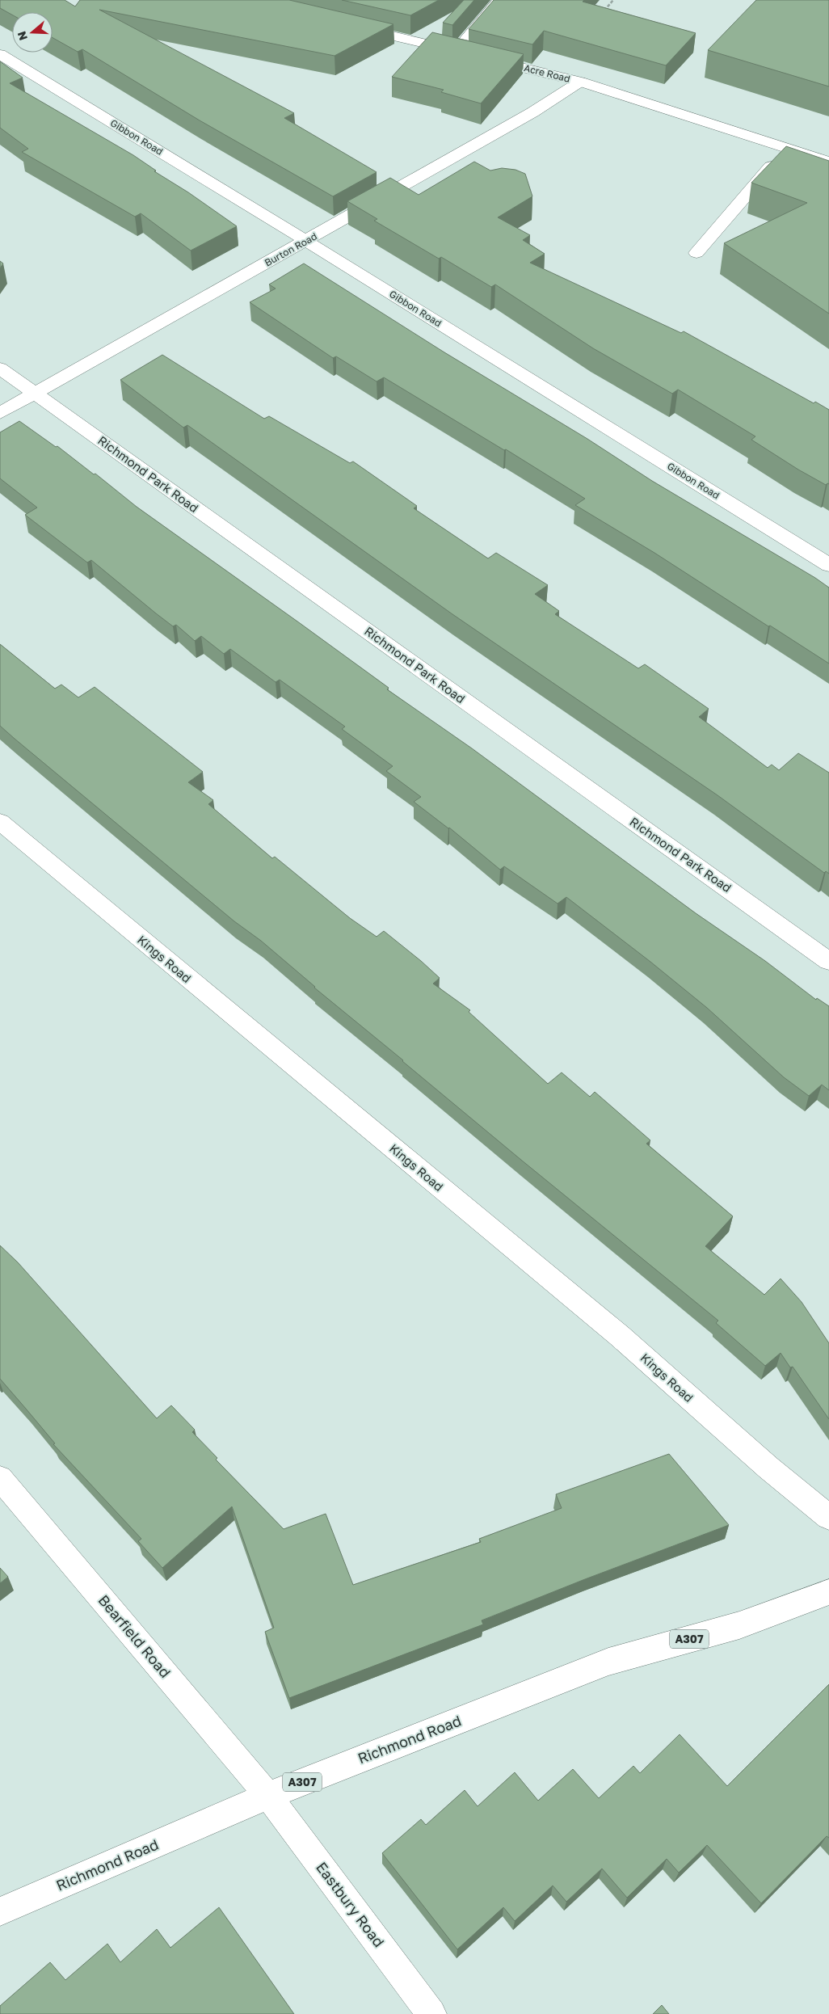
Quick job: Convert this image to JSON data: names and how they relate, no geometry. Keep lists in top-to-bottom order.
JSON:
{
  "streets": {
    "street": [
      "Acre Road",
      "Gibbon Road",
      "Burton Road",
      "Richmond Park Road",
      "Kings Road",
      "Bearfield Road",
      "A307",
      "Richmond Road",
      "Eastbury Road"
    ]
  },
  "crossings": [
    ["Acre Road", "Burton Road"],
    ["Gibbon Road", "Burton Road"],
    ["Burton Road", "Richmond Park Road"],
    ["Bearfield Road", "Richmond Road"],
    ["Bearfield Road", "Eastbury Road"],
    ["Richmond Road", "Eastbury Road"]
  ],
  "north": "left"
}
